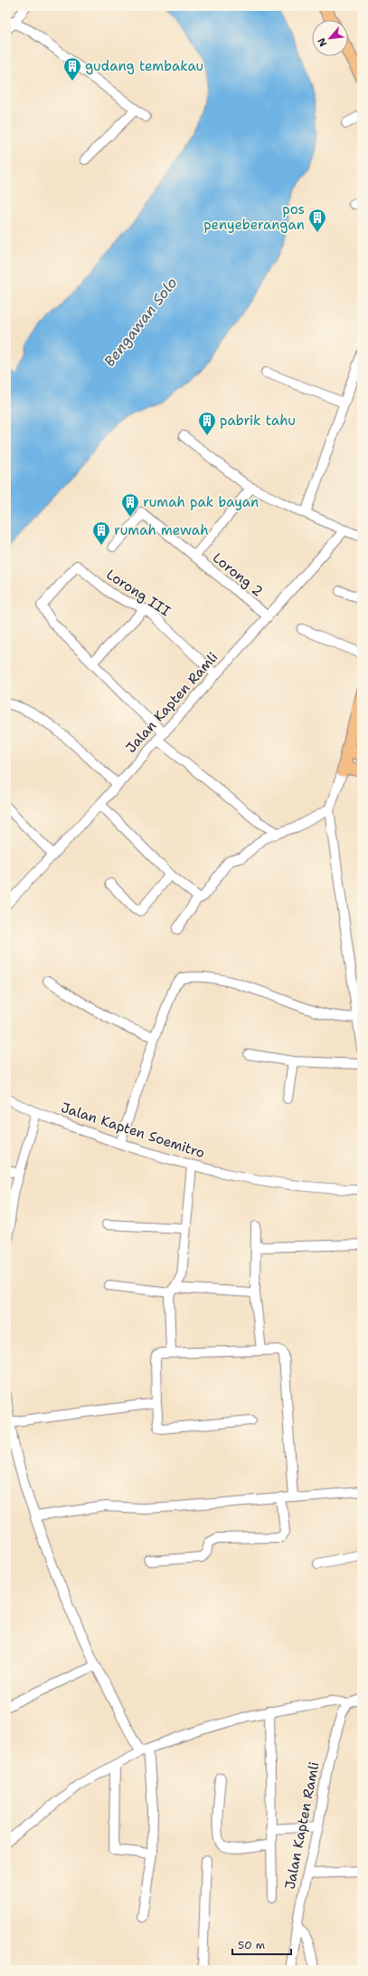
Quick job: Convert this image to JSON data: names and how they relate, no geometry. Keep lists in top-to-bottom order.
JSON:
{
  "streets": {
    "street": [
      "Lorong 2",
      "Lorong III",
      "Jalan Kapten Ramli",
      "Jalan Kapten Soemitro"
    ]
  },
  "crossings": [
    ["Lorong 2", "Jalan Kapten Ramli"],
    ["Lorong III", "Jalan Kapten Ramli"]
  ],
  "water": ["Bengawan Solo"],
  "places": {
    "building": [
      "gudang tembakau",
      "pos penyeberangan",
      "pabrik tahu",
      "rumah pak bayan",
      "rumah mewah"
    ]
  },
  "scale_bar": "50 m",
  "north": "bottom left"
}
